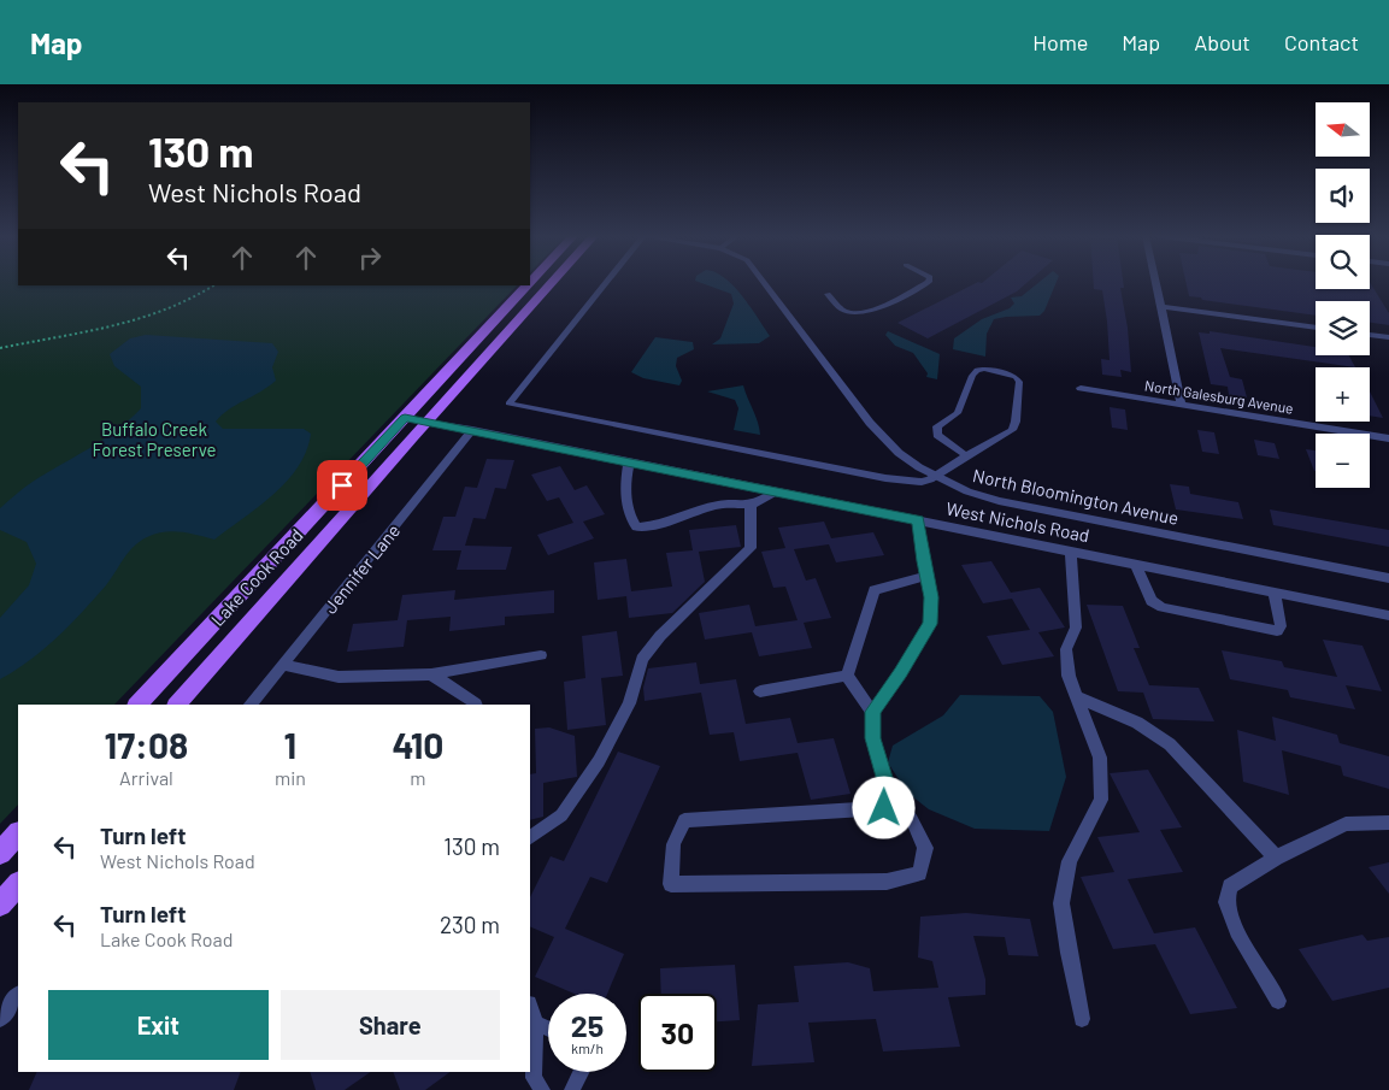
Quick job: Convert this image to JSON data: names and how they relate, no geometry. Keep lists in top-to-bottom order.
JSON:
{
  "streets": {
    "main road": ["Lake Cook Road"],
    "street": [
      "North Galesburg Avenue",
      "North Bloomington Avenue",
      "West Nichols Road",
      "Jennifer Lane"
    ]
  },
  "crossings": [
    ["West Nichols Road", "Jennifer Lane"],
    ["West Nichols Road", "Lake Cook Road"]
  ],
  "parks": ["Buffalo Creek Forest Preserve"],
  "north": "left",
  "page": {
    "header": "Map",
    "nav": [
      "Home",
      "Map",
      "About",
      "Contact"
    ],
    "map_buttons": ["+", "−"],
    "turn": ["130 m", "West Nichols Road"],
    "eta": [
      "17:08",
      "Arrival",
      "1",
      "min",
      "410",
      "m"
    ],
    "list": [
      {
        "name": "Turn left",
        "note": "West Nichols Road",
        "value": "130 m"
      },
      {
        "name": "Turn left",
        "note": "Lake Cook Road",
        "value": "230 m"
      }
    ],
    "buttons": ["Exit", "Share"],
    "speed": "25 km/h",
    "limit": "30"
  }
}
